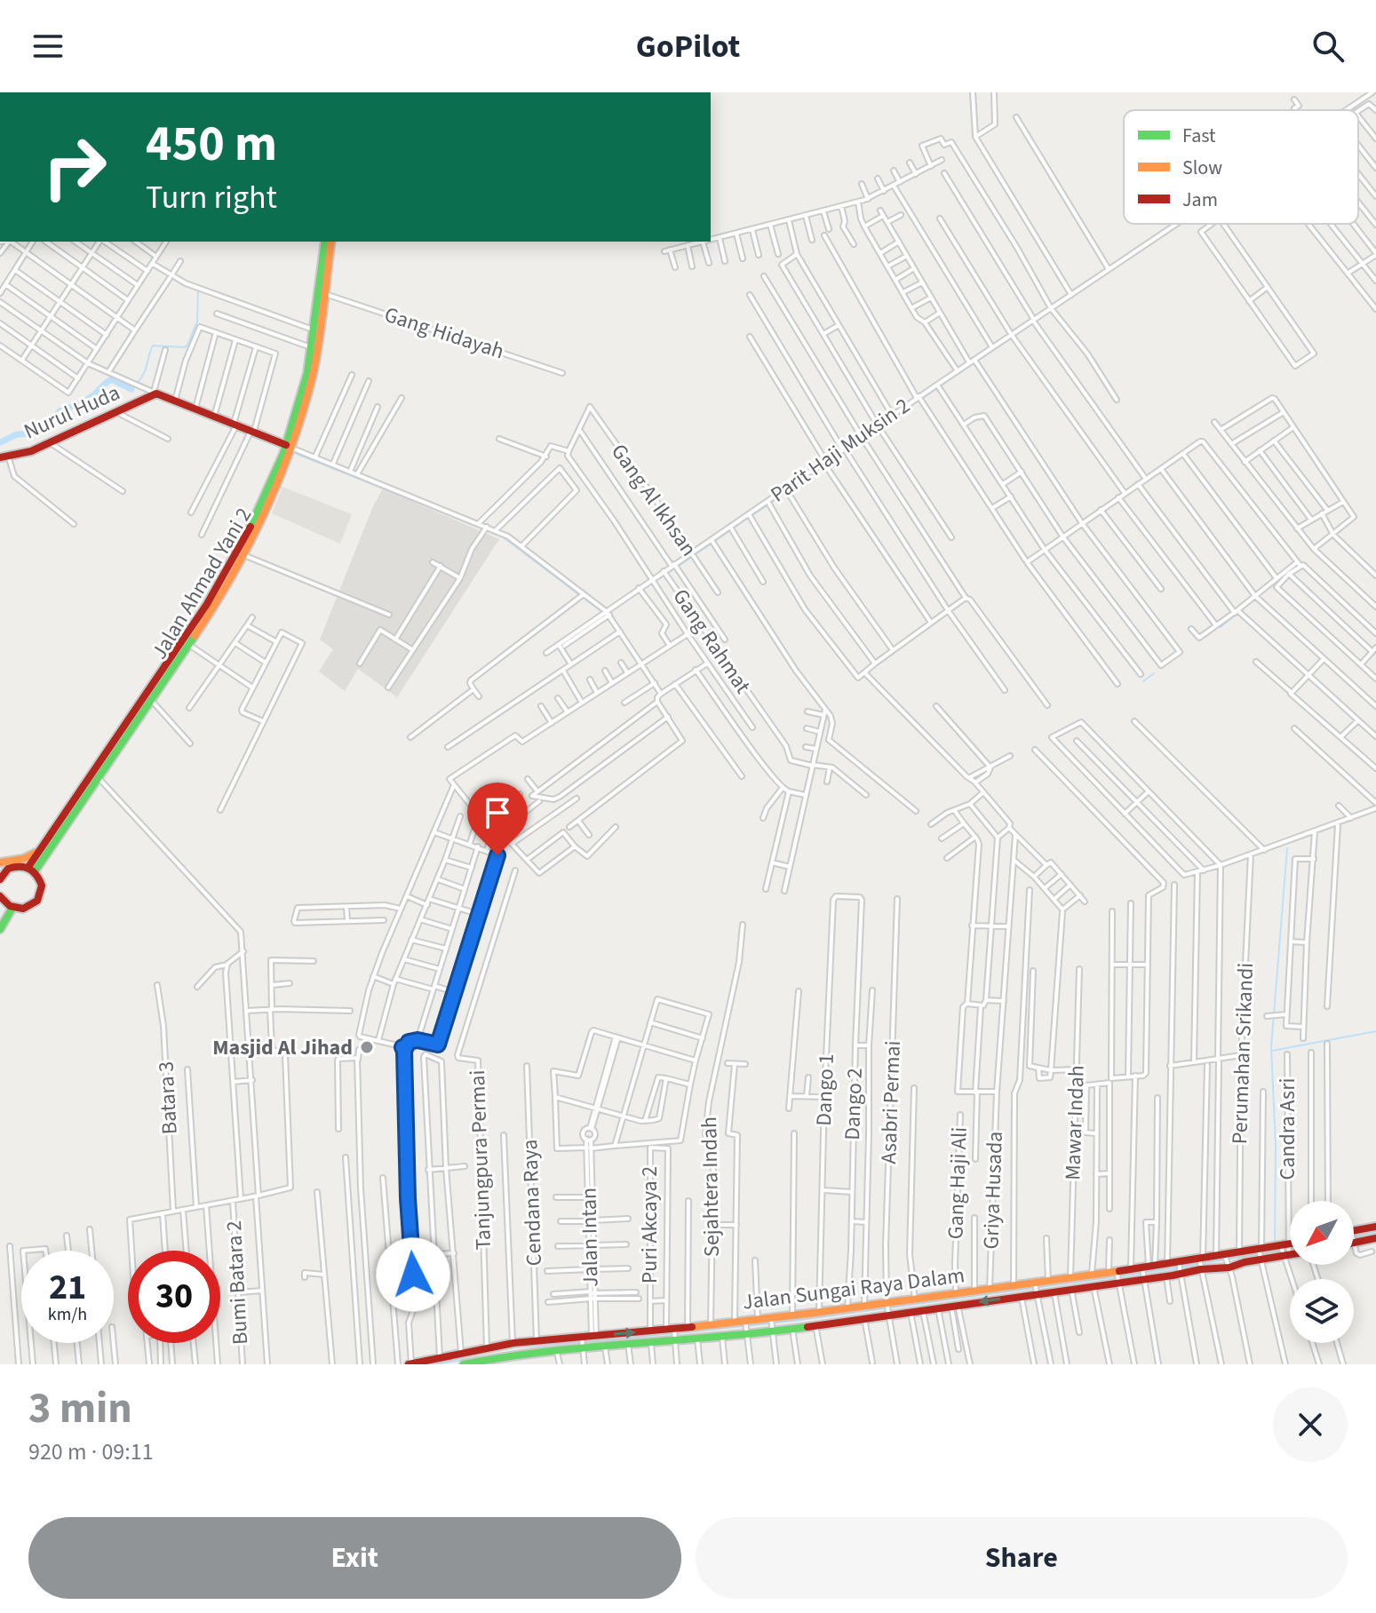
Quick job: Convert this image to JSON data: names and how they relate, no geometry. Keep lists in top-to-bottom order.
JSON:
{
  "streets": {
    "main road": ["Nurul Huda", "Jalan Ahmad Yani 2", "Jalan Sungai Raya Dalam"],
    "street": [
      "Gang Hidayah",
      "Parit Haji Muksin 2",
      "Gang Al Ikhsan",
      "Gang Rahmat",
      "Perumahan Srikandi",
      "Dango 1",
      "Batara 3",
      "Asabri Permai",
      "Dango 2",
      "Mawar Indah",
      "Candra Asri",
      "Tanjungpura Permai",
      "Gang Haji Ali",
      "Sejahtera Indah",
      "Griya Husada",
      "Cendana Raya",
      "Puri Akcaya 2",
      "Jalan Intan",
      "Bumi Batara 2"
    ]
  },
  "crossings": [
    ["Gang Hidayah", "Jalan Ahmad Yani 2"],
    ["Parit Haji Muksin 2", "Gang Al Ikhsan"],
    ["Parit Haji Muksin 2", "Gang Rahmat"],
    ["Perumahan Srikandi", "Jalan Sungai Raya Dalam"],
    ["Dango 1", "Dango 2"],
    ["Dango 1", "Jalan Sungai Raya Dalam"],
    ["Asabri Permai", "Jalan Sungai Raya Dalam"],
    ["Dango 2", "Jalan Sungai Raya Dalam"],
    ["Mawar Indah", "Jalan Sungai Raya Dalam"],
    ["Candra Asri", "Jalan Sungai Raya Dalam"],
    ["Tanjungpura Permai", "Jalan Sungai Raya Dalam"],
    ["Gang Haji Ali", "Jalan Sungai Raya Dalam"],
    ["Sejahtera Indah", "Jalan Sungai Raya Dalam"],
    ["Griya Husada", "Jalan Sungai Raya Dalam"],
    ["Cendana Raya", "Jalan Sungai Raya Dalam"],
    ["Puri Akcaya 2", "Jalan Sungai Raya Dalam"],
    ["Jalan Intan", "Jalan Sungai Raya Dalam"]
  ],
  "places": ["Masjid Al Jihad"],
  "legend": ["Fast", "Slow", "Jam"],
  "north": "bottom left",
  "page": {
    "header": "GoPilot",
    "turn": ["450 m", "Turn right"],
    "speed": "21 km/h",
    "limit": "30",
    "heading": ["3 min", "920 m · 09:11"],
    "buttons": ["Exit", "Share"]
  }
}
